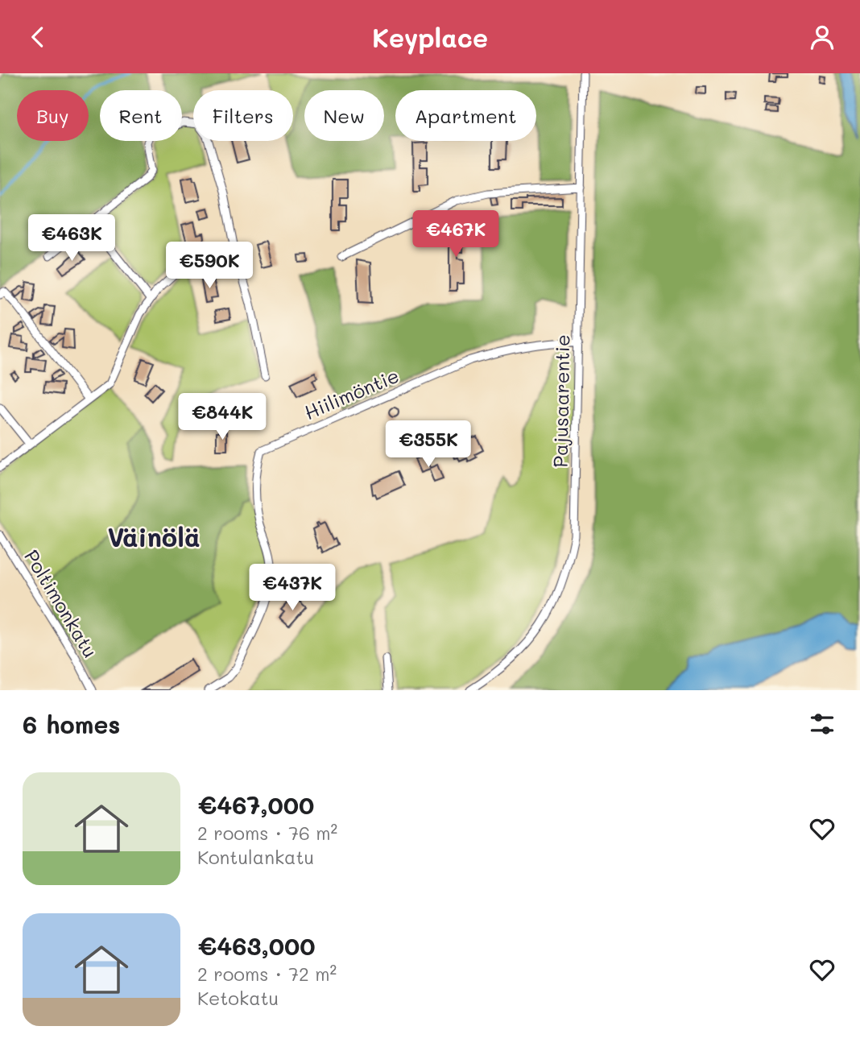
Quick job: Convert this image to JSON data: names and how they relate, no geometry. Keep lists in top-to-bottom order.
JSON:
{
  "streets": {
    "street": ["Hiilimöntie", "Pajusaarentie", "Poltimonkatu"]
  },
  "crossings": [
    ["Hiilimöntie", "Pajusaarentie"]
  ],
  "districts": ["Väinölä"],
  "page": {
    "header": "Keyplace",
    "chip": [
      "Buy",
      "Rent",
      "Filters",
      "New",
      "Apartment"
    ],
    "price": [
      "€467K",
      "€463K",
      "€590K",
      "€844K",
      "€355K",
      "€437K"
    ],
    "heading": "6 homes",
    "list": [
      {
        "name": "€467,000",
        "note": "2 rooms · 76 m² · Kontulankatu"
      },
      {
        "name": "€463,000",
        "note": "2 rooms · 72 m² · Ketokatu"
      }
    ]
  }
}
